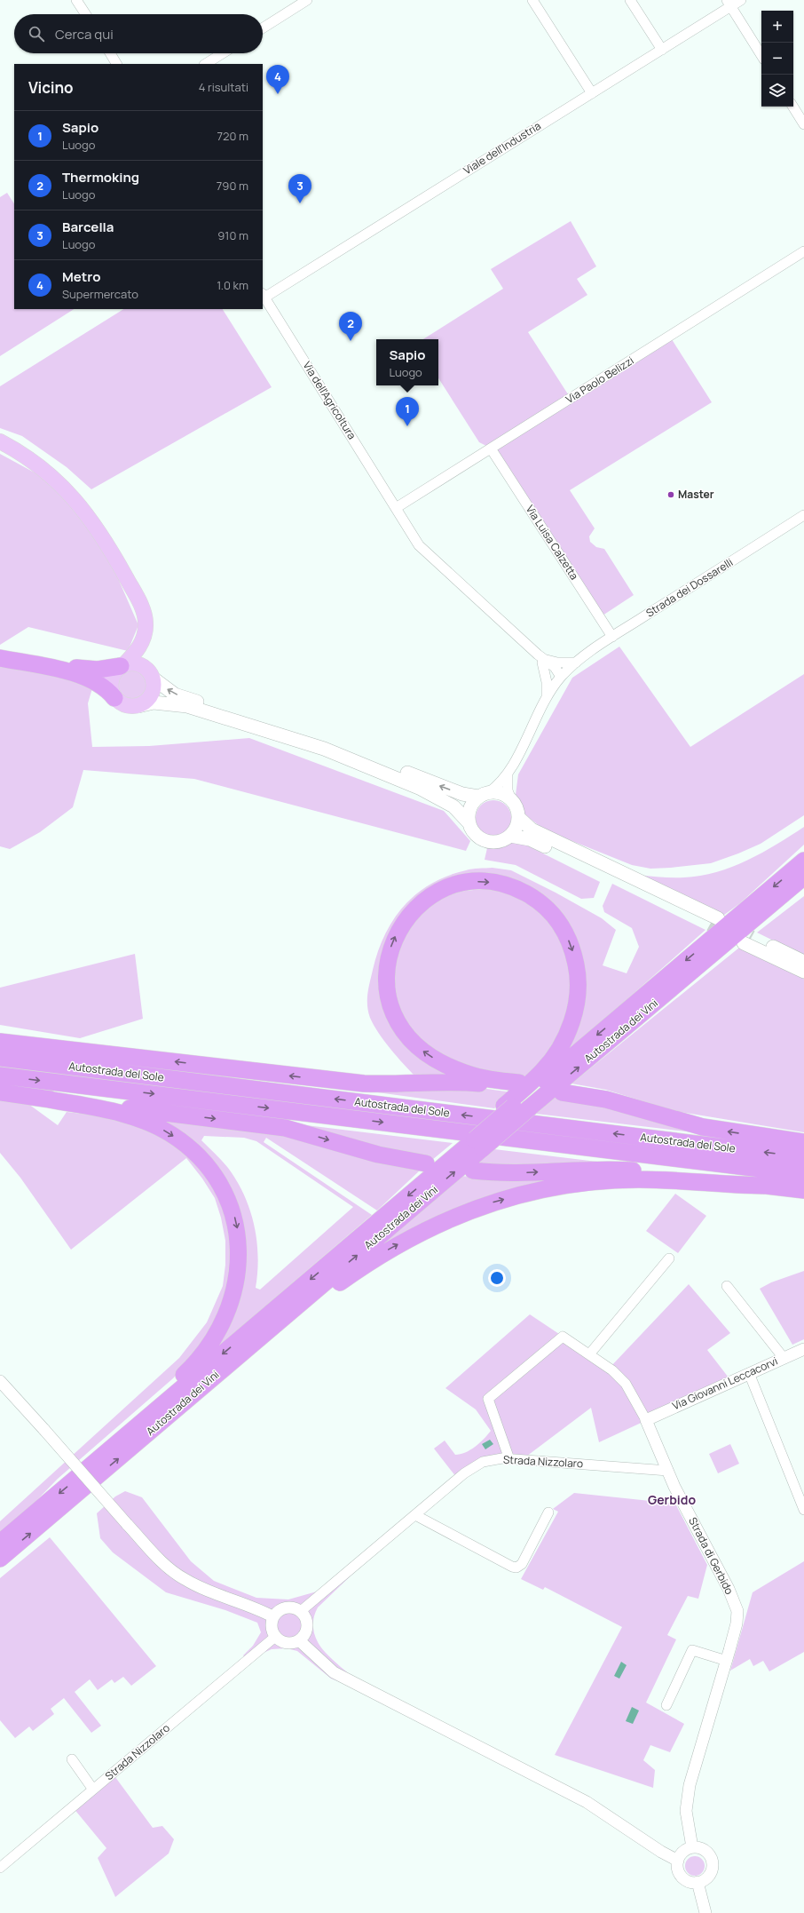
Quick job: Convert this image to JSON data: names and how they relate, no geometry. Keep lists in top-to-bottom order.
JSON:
{
  "streets": {
    "highway": ["Autostrada dei Vini", "Autostrada del Sole"],
    "street": [
      "Viale dell'Industria",
      "Via Paolo Belizzi",
      "Via dell'Agricoltura",
      "Via Luisa Calzetta",
      "Strada dei Dossarelli",
      "Via Giovanni Leccacorvi",
      "Strada Nizzolaro",
      "Strada di Gerbido"
    ]
  },
  "crossings": [
    ["Viale dell'Industria", "Via dell'Agricoltura"],
    ["Via Paolo Belizzi", "Via dell'Agricoltura"],
    ["Via Paolo Belizzi", "Via Luisa Calzetta"],
    ["Via Luisa Calzetta", "Strada dei Dossarelli"],
    ["Via Giovanni Leccacorvi", "Strada di Gerbido"],
    ["Strada Nizzolaro", "Strada di Gerbido"]
  ],
  "districts": ["Gerbido"],
  "places": ["Master"],
  "page": {
    "map_buttons": ["+", "−"],
    "search": "Cerca qui",
    "heading": ["Vicino", "4 risultati"],
    "pins": [
      "4",
      "3",
      "2",
      "1"
    ],
    "list": [
      {
        "mark": "1",
        "name": "Sapio",
        "note": "Luogo",
        "value": "720 m"
      },
      {
        "mark": "2",
        "name": "Thermoking",
        "note": "Luogo",
        "value": "790 m"
      },
      {
        "mark": "3",
        "name": "Barcella",
        "note": "Luogo",
        "value": "910 m"
      },
      {
        "mark": "4",
        "name": "Metro",
        "note": "Supermercato",
        "value": "1.0 km"
      }
    ],
    "popup": ["Sapio", "Luogo"]
  }
}
